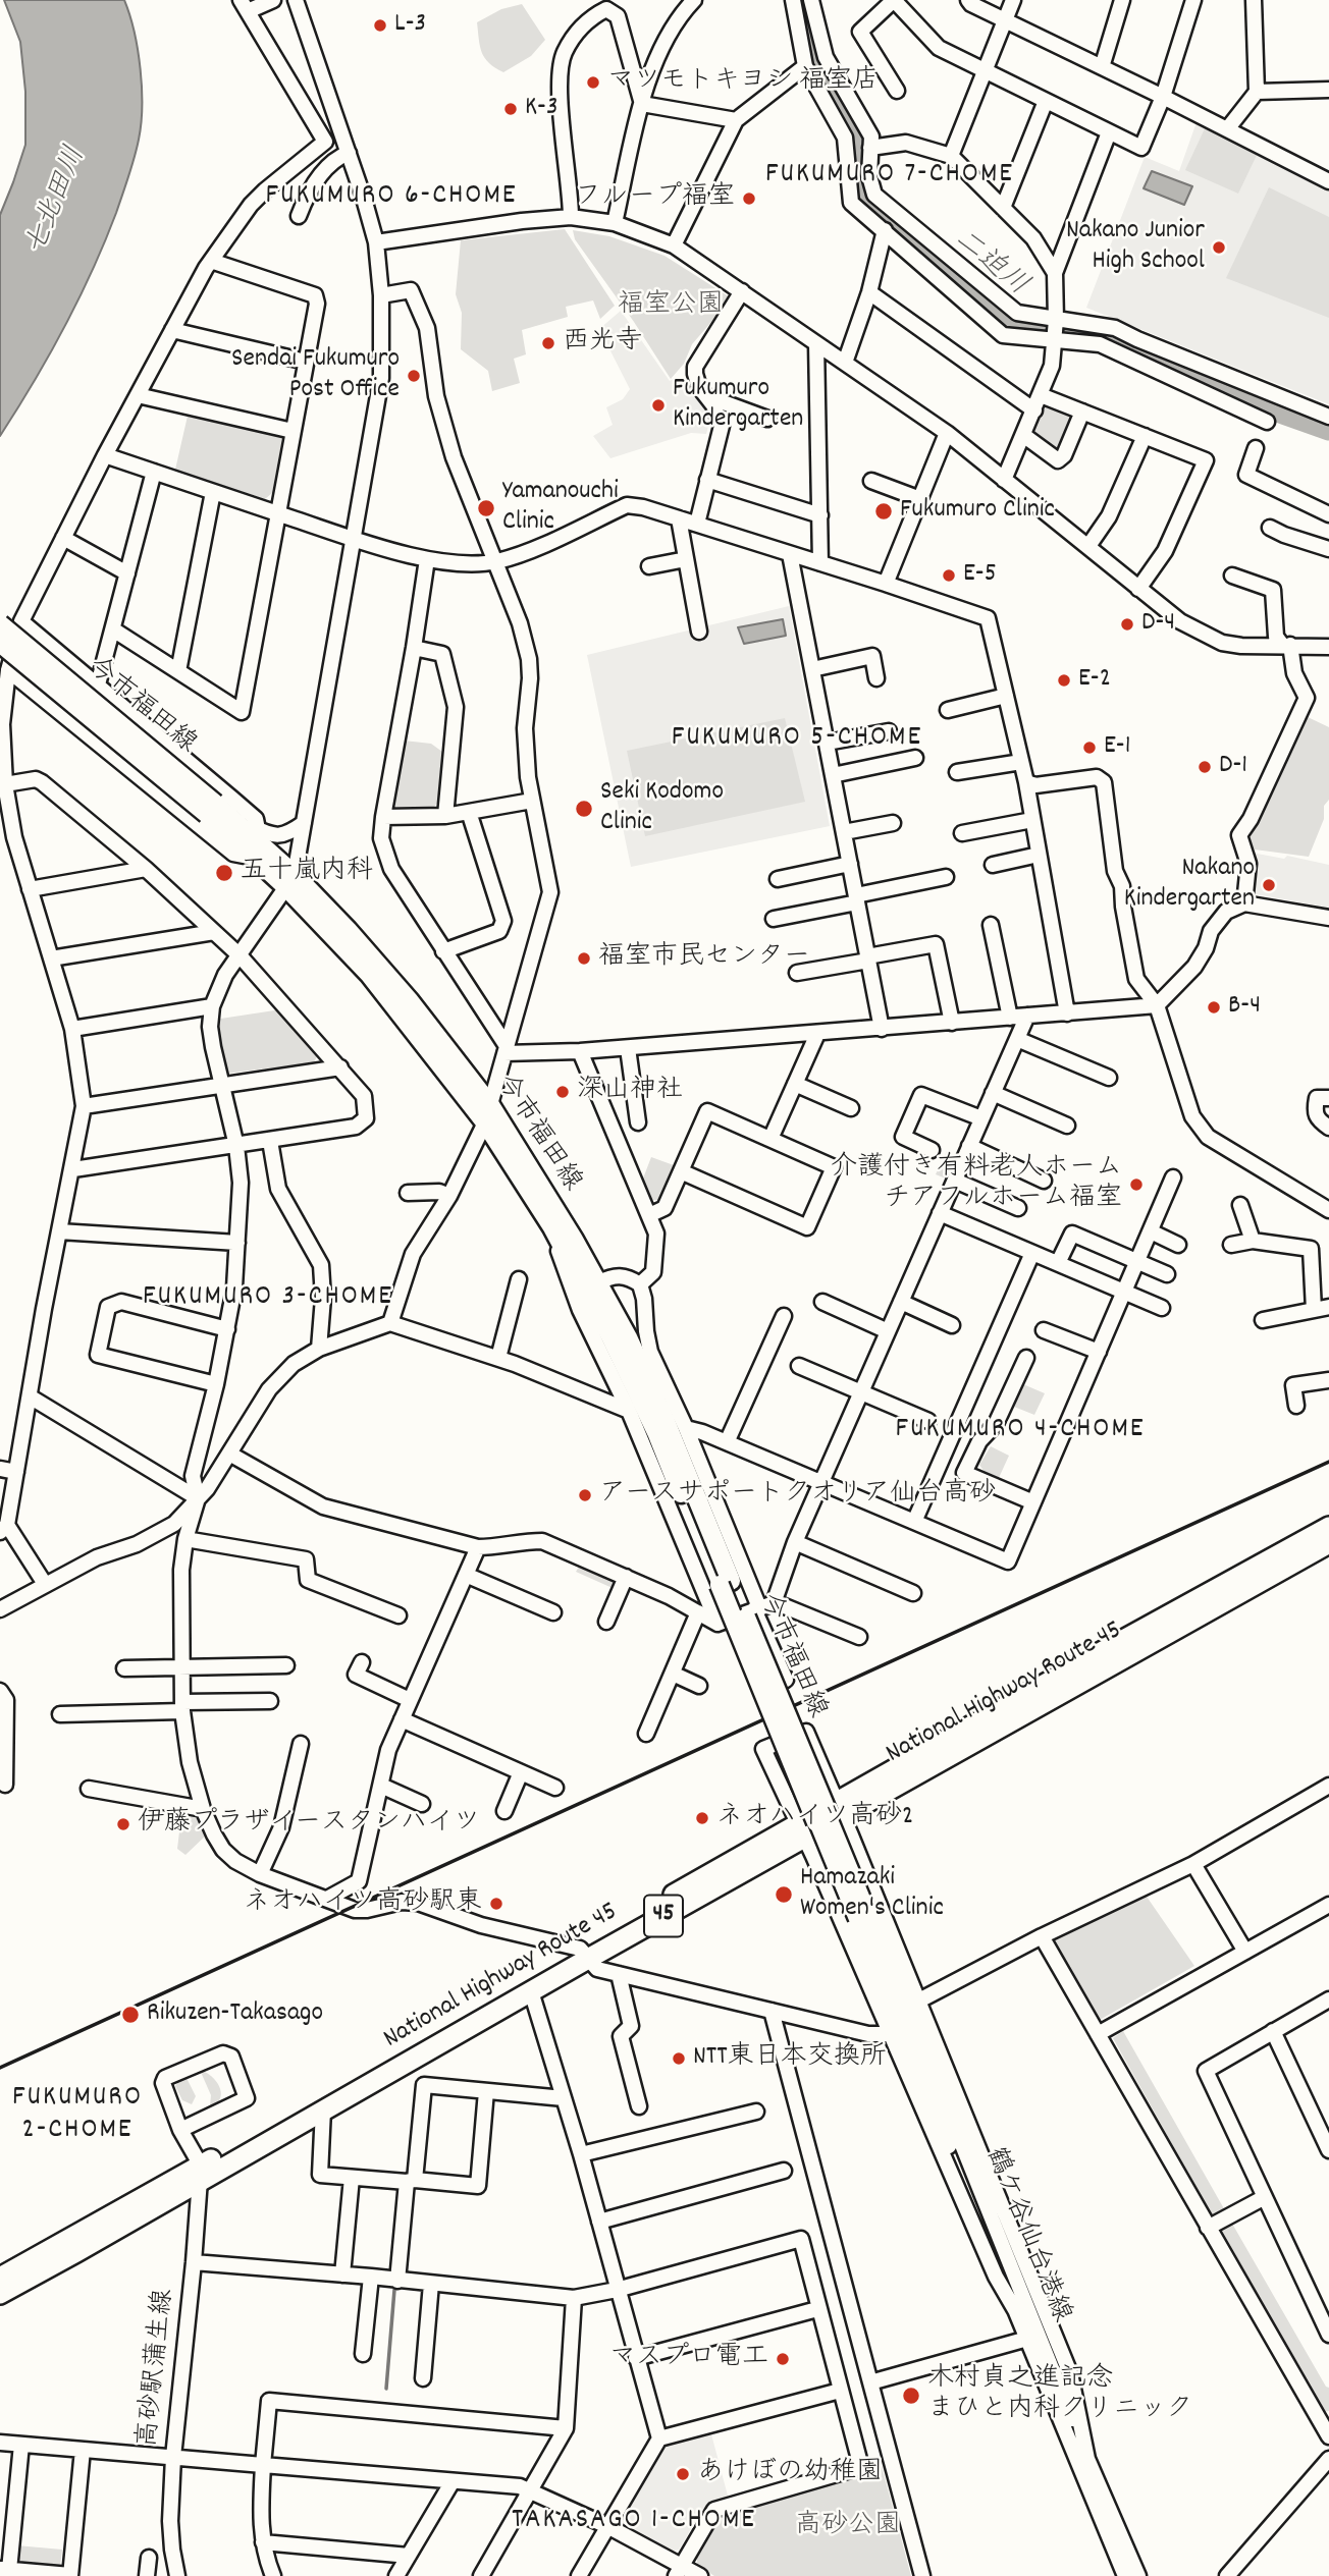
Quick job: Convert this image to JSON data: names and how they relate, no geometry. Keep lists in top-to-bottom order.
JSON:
{
  "streets": {
    "highway": ["National Highway Route 45", "45"],
    "main road": ["今市福田線"],
    "street": ["鶴ケ谷仙台港線", "高砂駅蒲生線"]
  },
  "crossings": [
    ["今市福田線", "National Highway Route 45"],
    ["National Highway Route 45", "高砂駅蒲生線"]
  ],
  "districts": [
    "FUKUMURO 7-CHOME",
    "FUKUMURO 6-CHOME",
    "FUKUMURO 5-CHOME",
    "FUKUMURO 3-CHOME",
    "FUKUMURO 4-CHOME",
    "FUKUMURO 2-CHOME",
    "TAKASAGO 1-CHOME"
  ],
  "water": ["七北田川", "二迫川"],
  "parks": ["福室公園", "高砂公園"],
  "places": [
    "L-3",
    "マツモトキヨシ 福室店",
    "K-3",
    "フループ福室",
    "Nakano Junior High School",
    "西光寺",
    "Sendai Fukumuro Post Office",
    "Fukumuro Kindergarten",
    "Yamanouchi Clinic",
    "Fukumuro Clinic",
    "E-5",
    "D-4",
    "E-2",
    "E-1",
    "D-1",
    "Seki Kodomo Clinic",
    "五十嵐内科",
    "Nakano Kindergarten",
    "福室市民センター",
    "B-4",
    "深山神社",
    "介護付き有料老人ホーム チアフルホーム福室",
    "アースサポートクオリア仙台高砂",
    "ネオハイツ高砂2",
    "伊藤プラザイースタンハイツ",
    "Hamazaki Women's Clinic",
    "ネオハイツ高砂駅東",
    "Rikuzen-Takasago",
    "NTT東日本交換所",
    "マスプロ電工",
    "木村貞之進記念 まひと内科クリニック",
    "あけぼの幼稚園"
  ]
}
